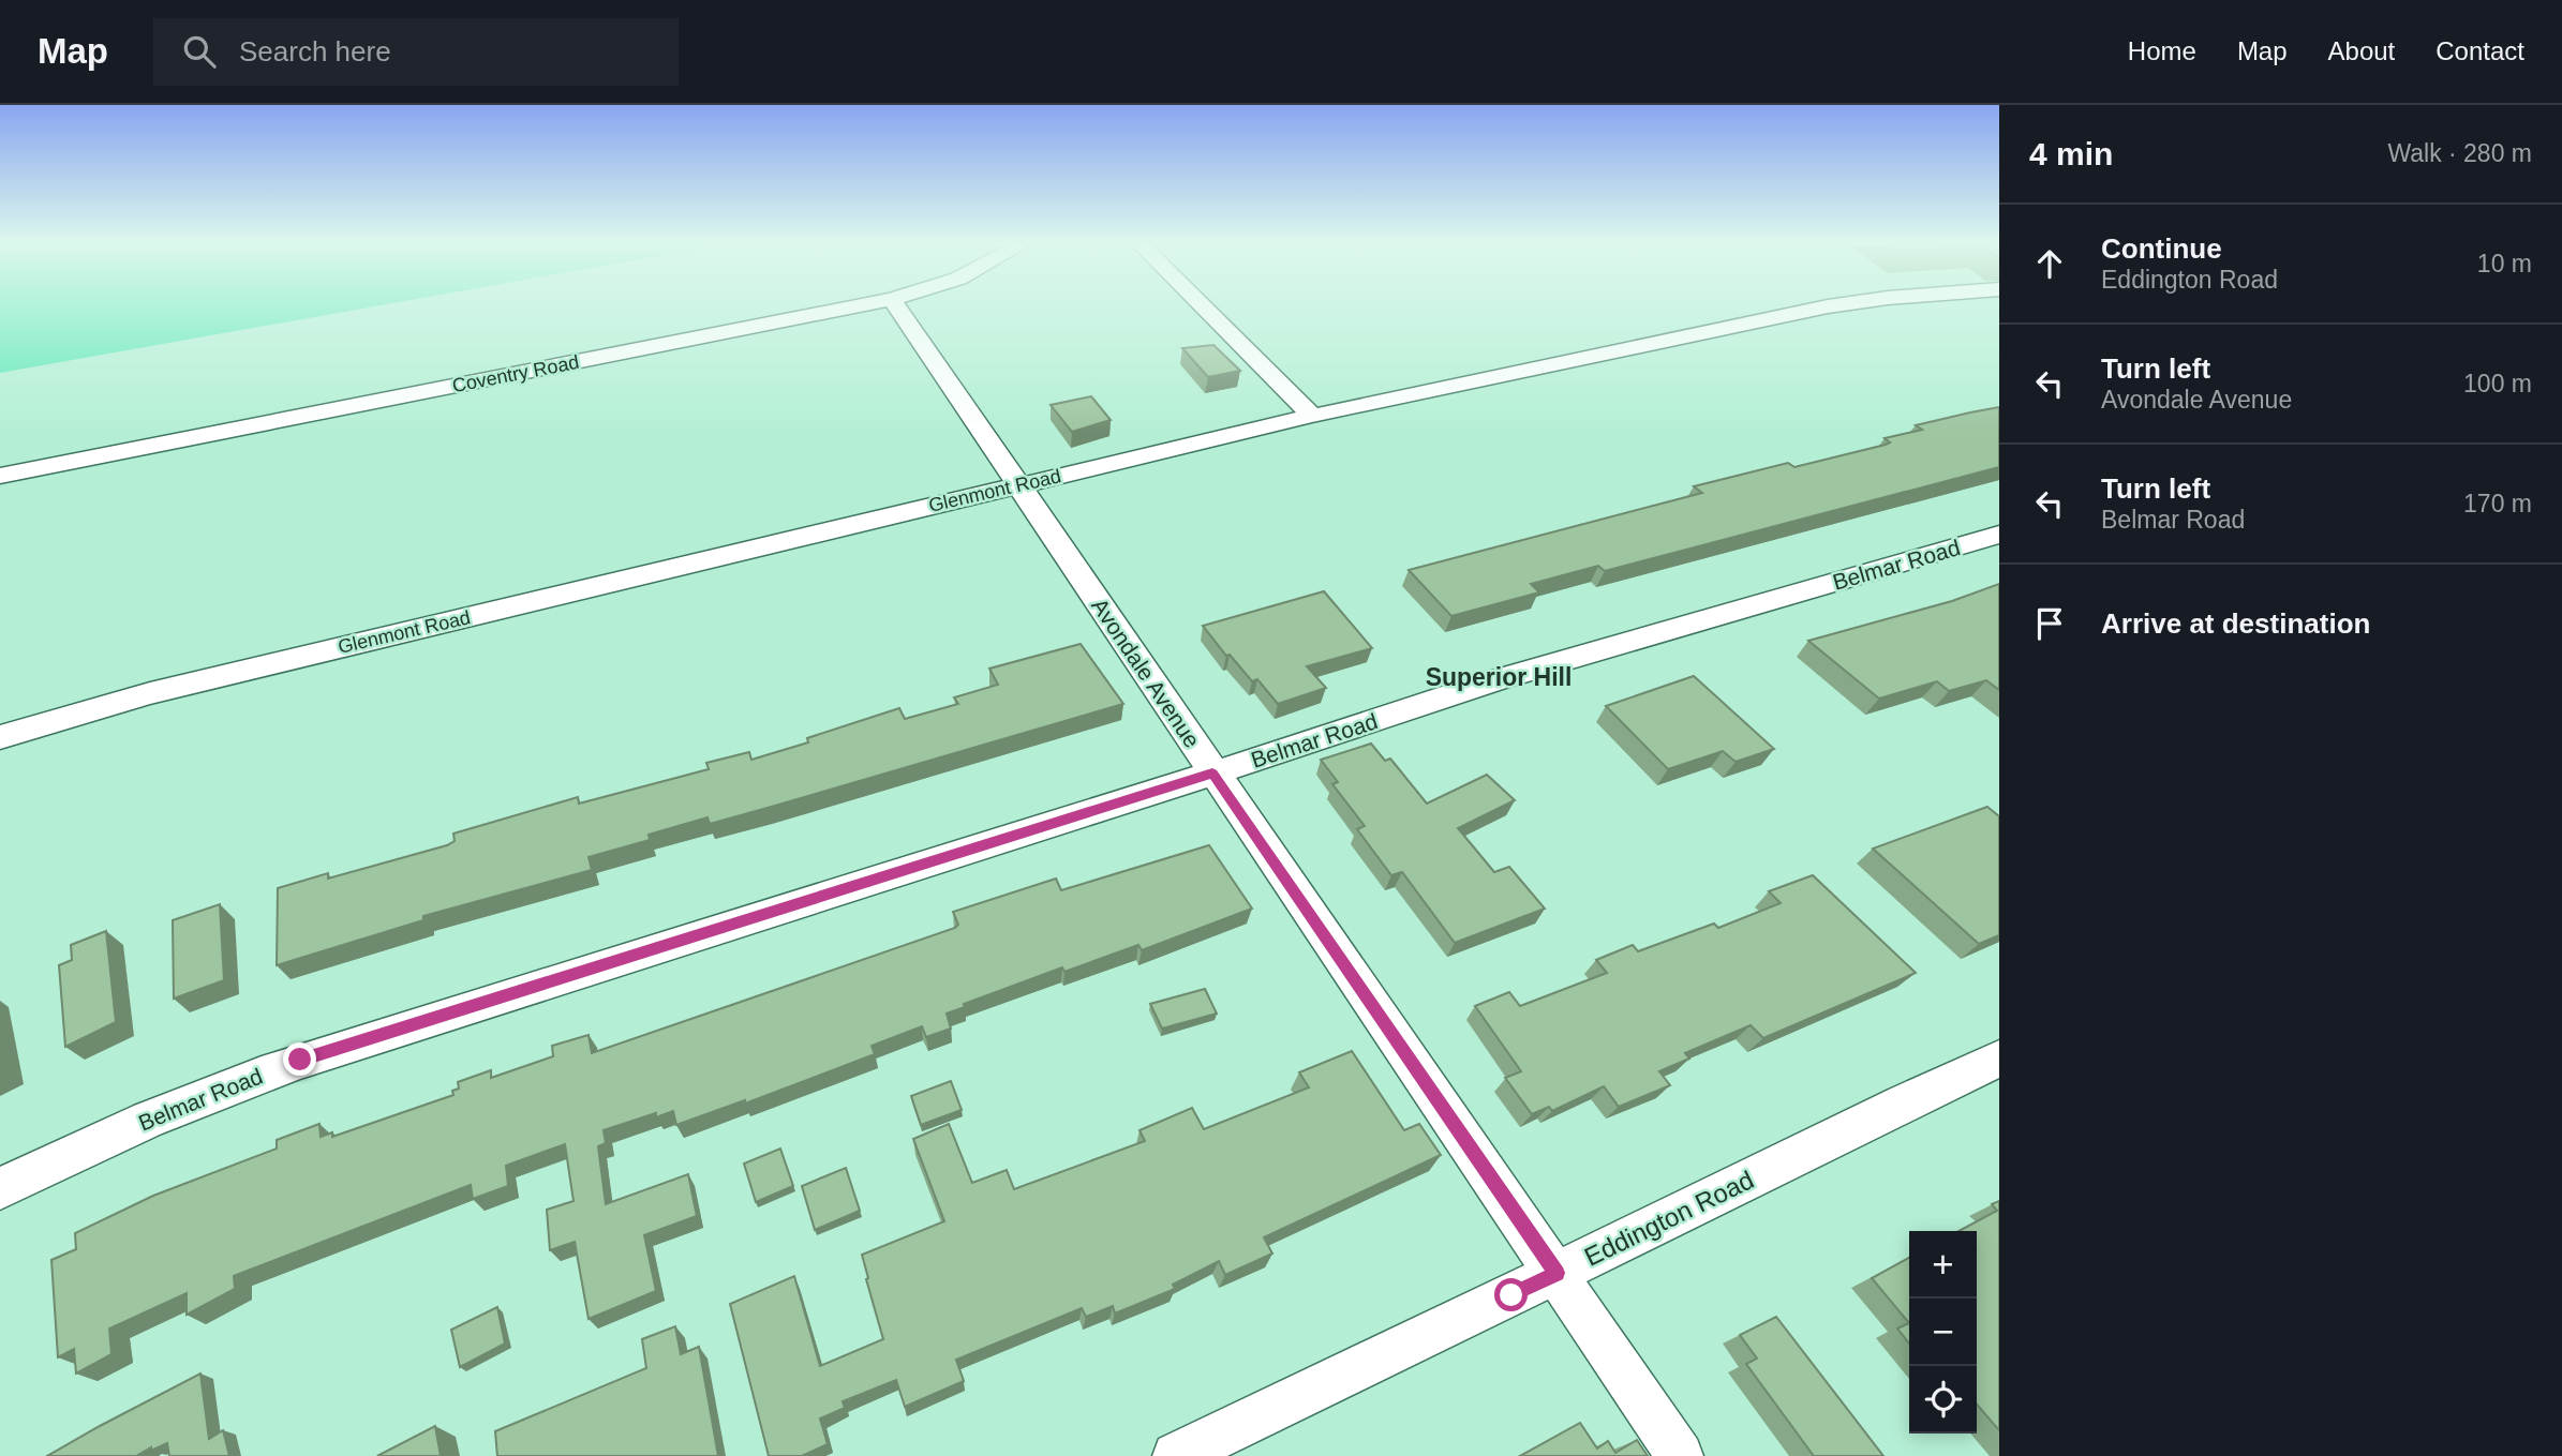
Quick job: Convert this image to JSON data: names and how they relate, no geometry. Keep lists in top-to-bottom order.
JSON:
{
  "streets": {
    "street": [
      "Coventry Road",
      "Glenmont Road",
      "Belmar Road",
      "Avondale Avenue",
      "Eddington Road"
    ]
  },
  "crossings": [
    ["Glenmont Road", "Avondale Avenue"],
    ["Belmar Road", "Avondale Avenue"],
    ["Avondale Avenue", "Eddington Road"]
  ],
  "districts": ["Superior Hill"],
  "page": {
    "header": "Map",
    "search": "Search here",
    "nav": [
      "Home",
      "Map",
      "About",
      "Contact"
    ],
    "heading": ["4 min", "Walk · 280 m"],
    "list": [
      ["Continue", "Eddington Road", "10 m"],
      ["Turn left", "Avondale Avenue", "100 m"],
      ["Turn left", "Belmar Road", "170 m"],
      "Arrive at destination"
    ],
    "map_buttons": ["+", "−"]
  }
}
